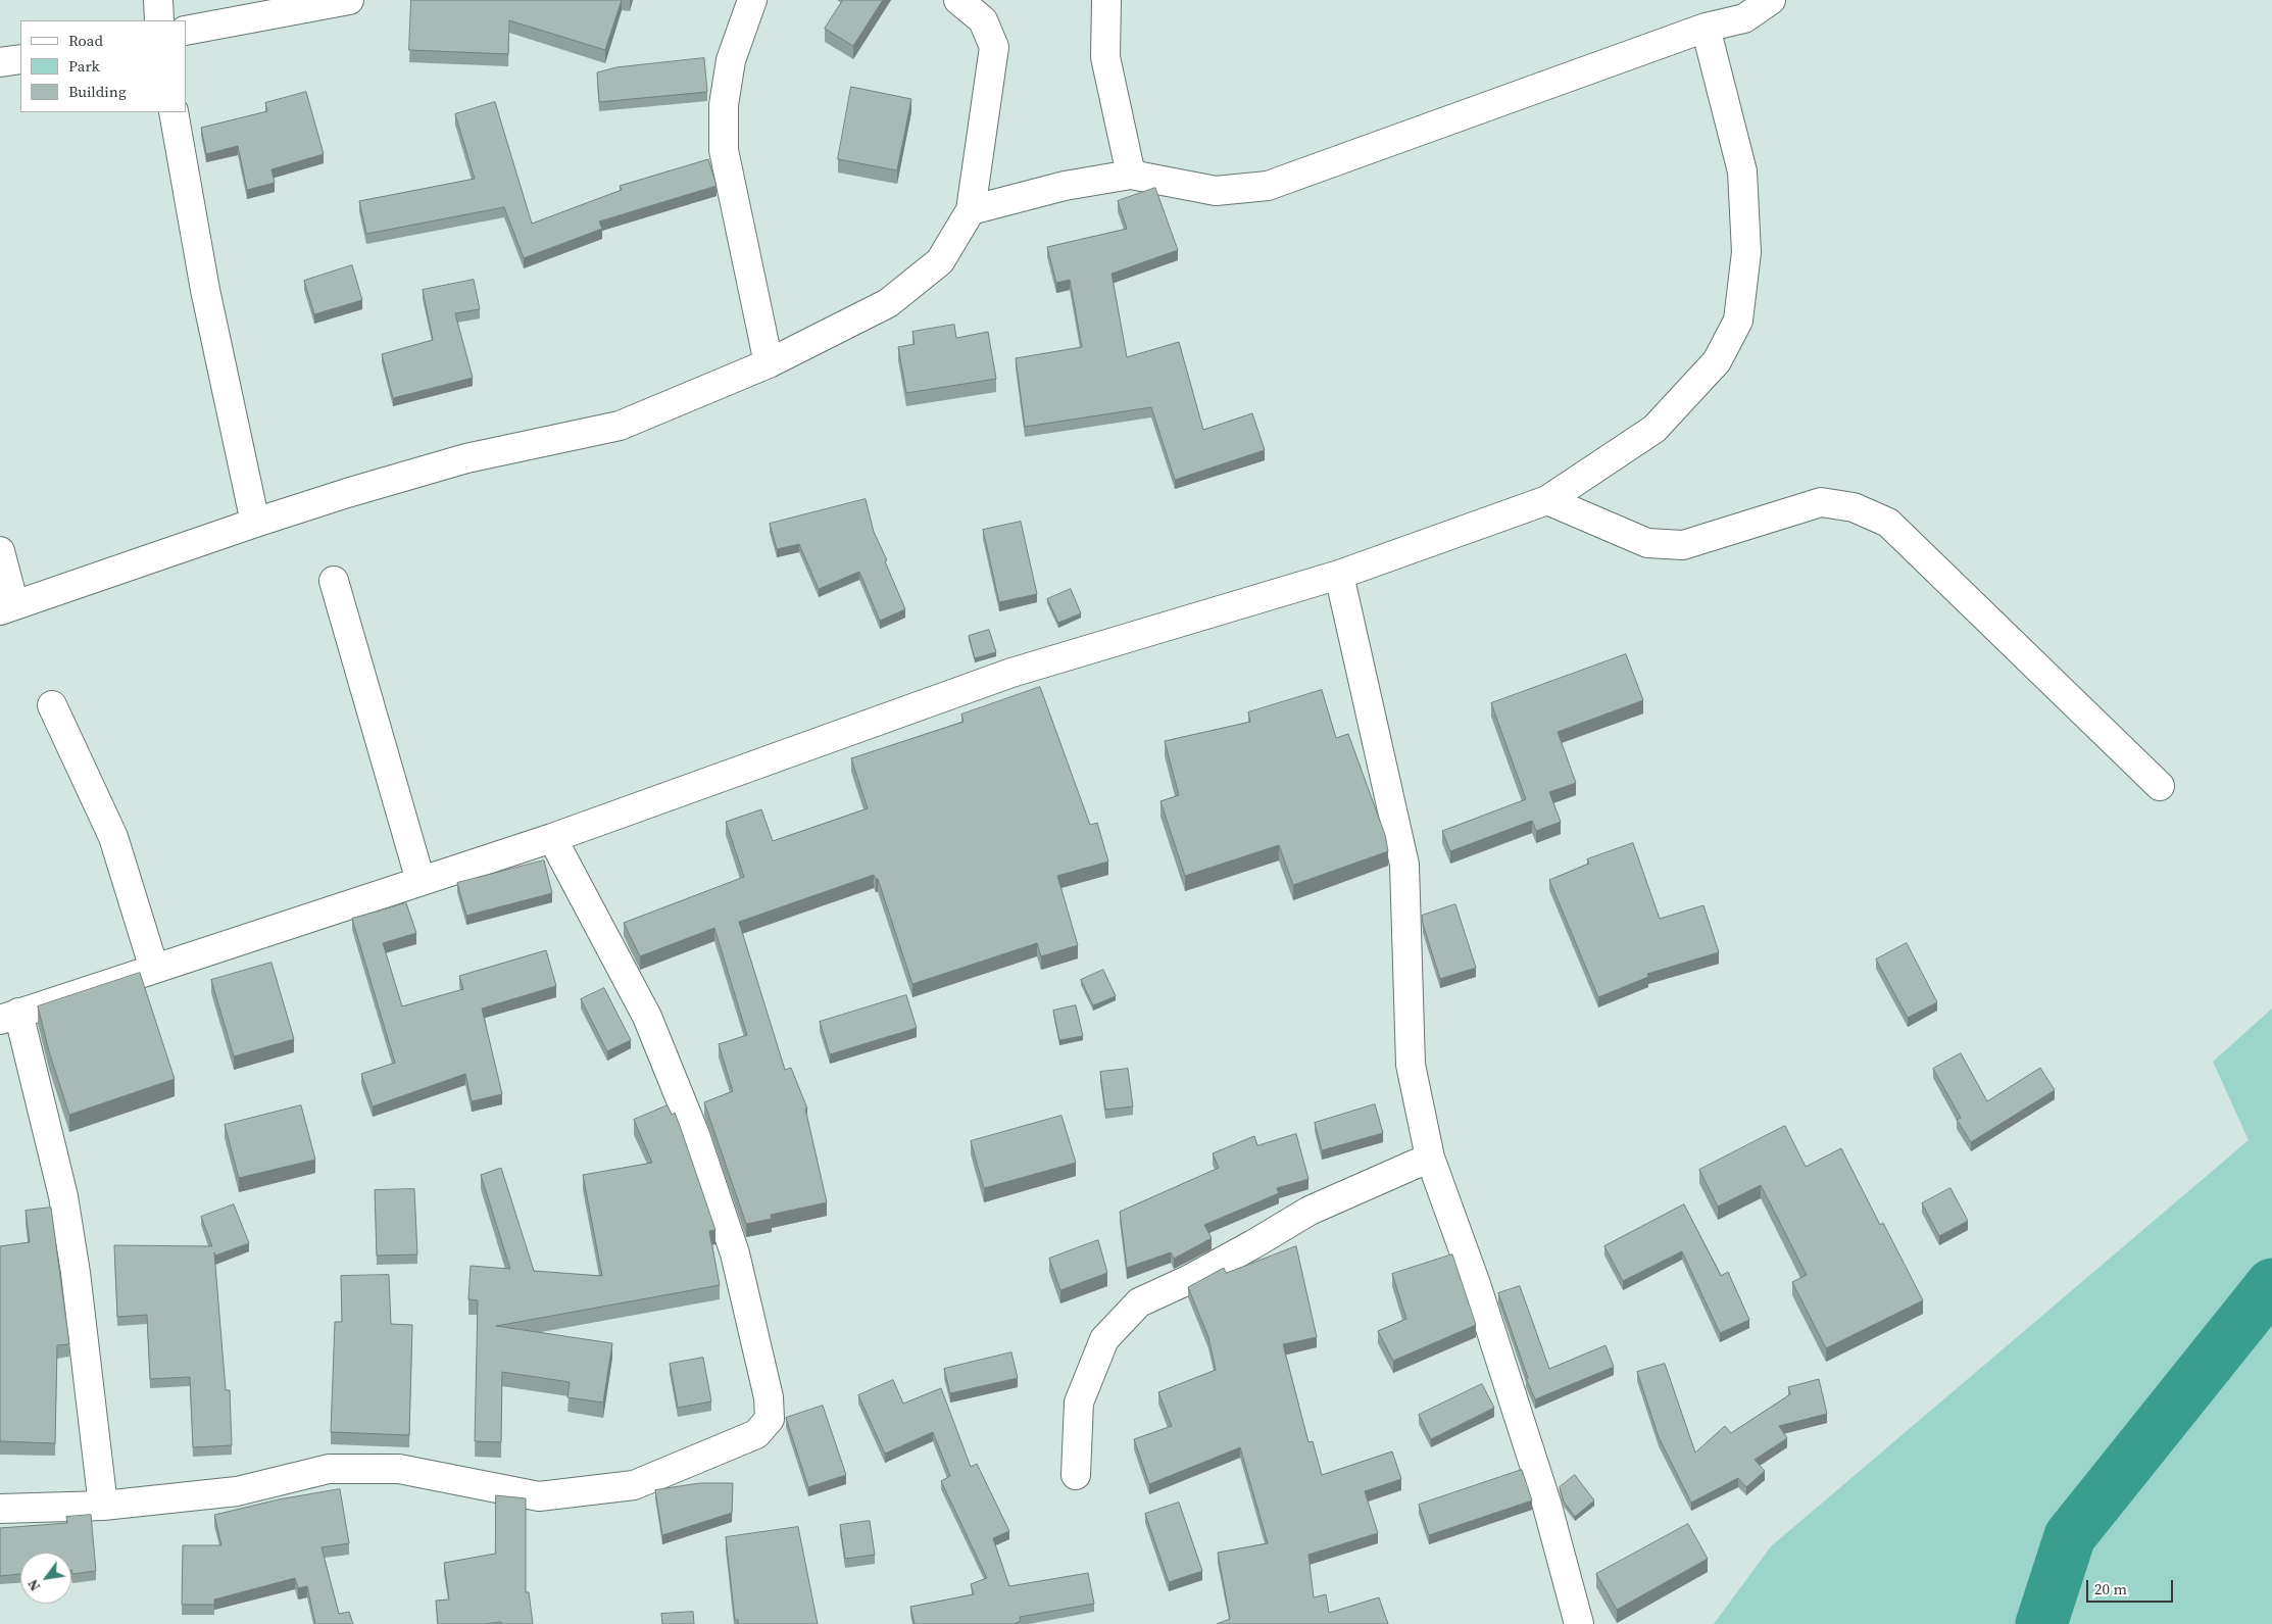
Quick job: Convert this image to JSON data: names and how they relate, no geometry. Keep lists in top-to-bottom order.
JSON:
{
  "legend": ["Road", "Park", "Building"],
  "scale_bar": "20 m",
  "north": "bottom left"
}
